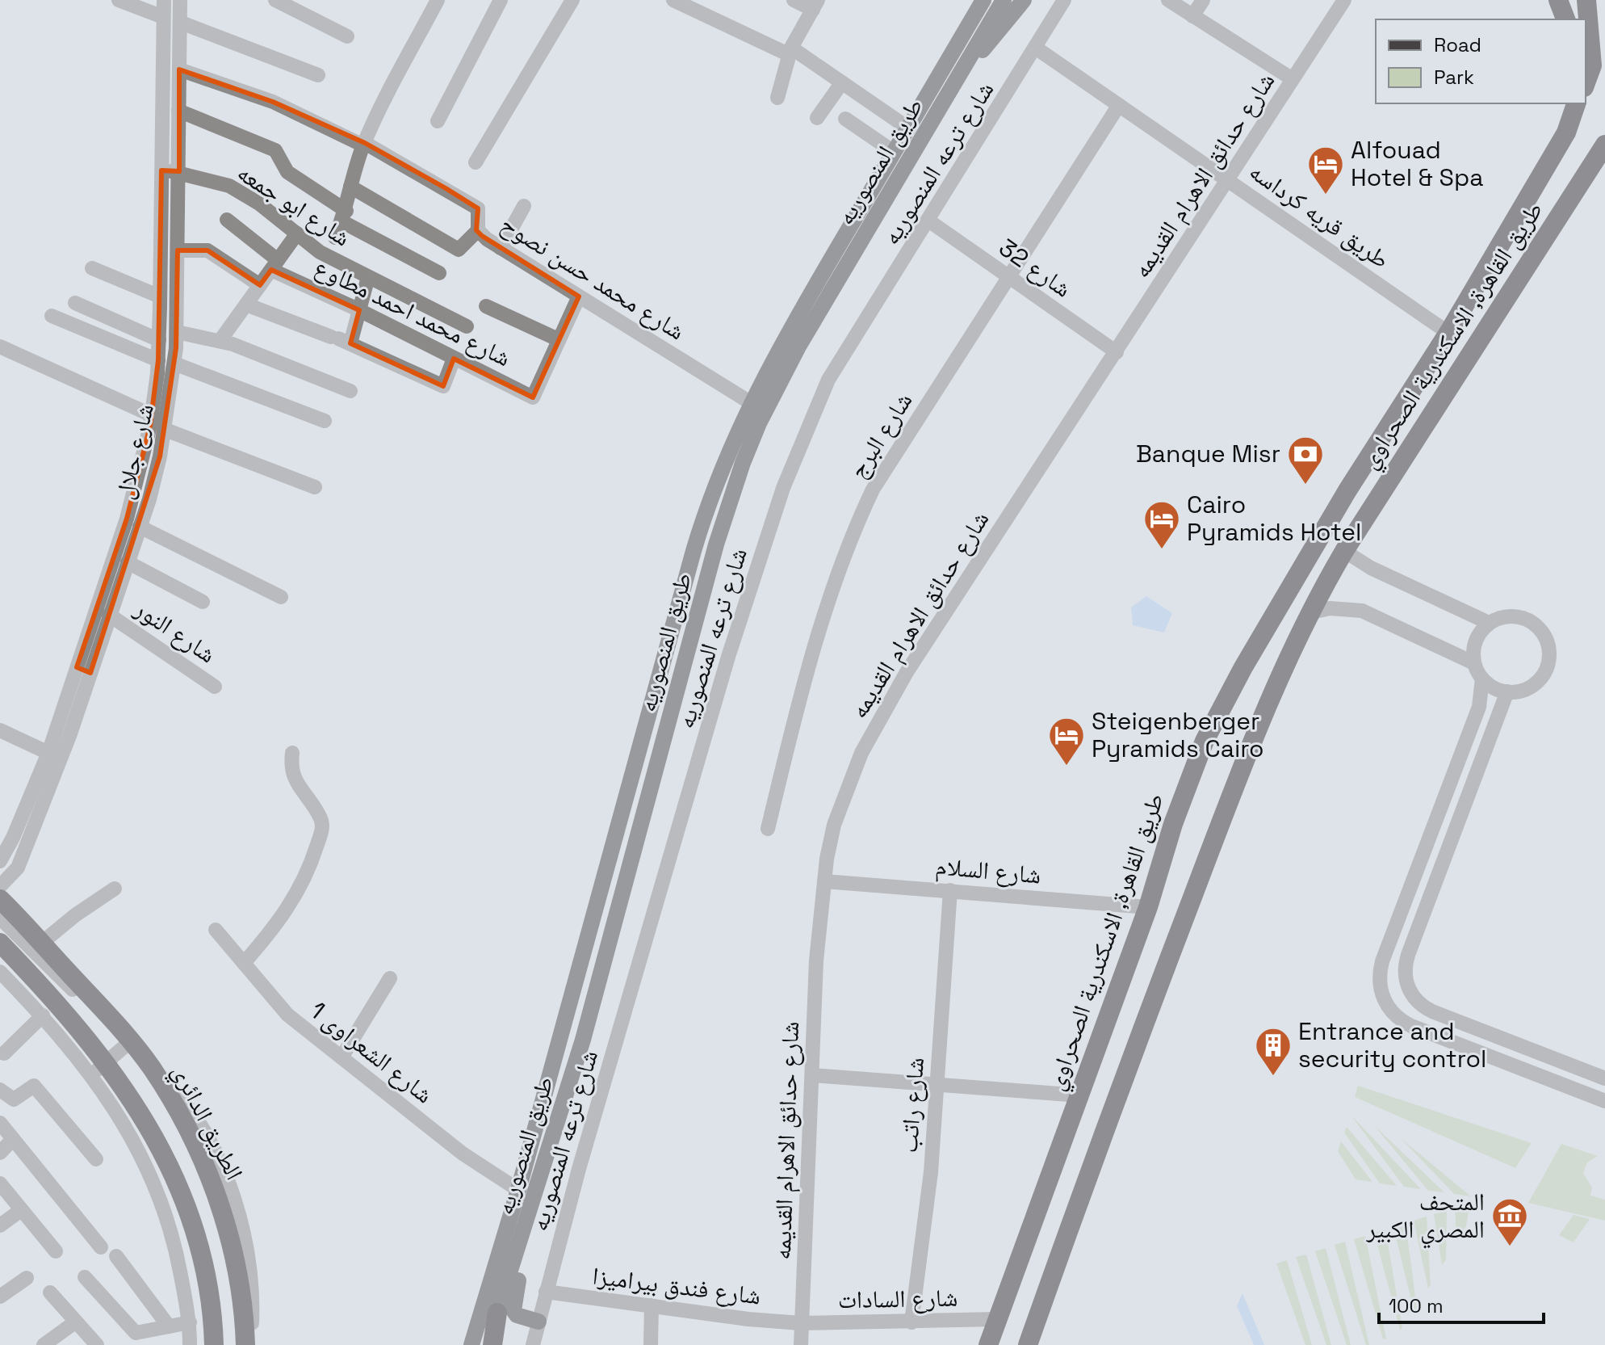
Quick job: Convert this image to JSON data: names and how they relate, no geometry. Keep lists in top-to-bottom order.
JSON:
{
  "streets": {
    "highway": ["طريق القاهرة, الاسكندرية الصحراوي", "الطريق الدائري"],
    "main road": ["طريق المنصوريه"],
    "street": [
      "شارع ترعه المنصوريه",
      "شارع حدائق الاهرام القديمه",
      "شارع ابو جمعه",
      "طريق قريه كرداسه",
      "شارع 32",
      "شارع محمد حسن نصوح",
      "شارع محمد احمد مطاوع",
      "شارع البرج",
      "شارع جلال",
      "شارع النور",
      "شارع السلام",
      "شارع الشعراوى 1",
      "شارع راتب",
      "شارع فندق بيراميزا",
      "شارع السادات"
    ]
  },
  "crossings": [
    ["طريق المنصوريه", "شارع محمد حسن نصوح"],
    ["طريق المنصوريه", "شارع الشعراوى 1"],
    ["شارع ترعه المنصوريه", "طريق قريه كرداسه"],
    ["شارع ترعه المنصوريه", "شارع 32"],
    ["شارع ترعه المنصوريه", "شارع فندق بيراميزا"],
    ["شارع حدائق الاهرام القديمه", "طريق قريه كرداسه"],
    ["شارع حدائق الاهرام القديمه", "شارع 32"],
    ["شارع حدائق الاهرام القديمه", "شارع السلام"],
    ["شارع حدائق الاهرام القديمه", "شارع فندق بيراميزا"],
    ["شارع حدائق الاهرام القديمه", "شارع السادات"],
    ["شارع ابو جمعه", "شارع جلال"],
    ["طريق قريه كرداسه", "طريق القاهرة, الاسكندرية الصحراوي"],
    ["طريق قريه كرداسه", "شارع البرج"],
    ["شارع 32", "شارع البرج"],
    ["شارع محمد حسن نصوح", "شارع جلال"],
    ["طريق القاهرة, الاسكندرية الصحراوي", "شارع السلام"],
    ["طريق القاهرة, الاسكندرية الصحراوي", "شارع السادات"],
    ["شارع جلال", "شارع النور"],
    ["شارع جلال", "الطريق الدائري"],
    ["شارع السلام", "شارع راتب"],
    ["شارع راتب", "شارع السادات"],
    ["شارع فندق بيراميزا", "شارع السادات"]
  ],
  "places": {
    "hotel": ["Alfouad Hotel & Spa", "Cairo Pyramids Hotel", "Steigenberger Pyramids Cairo"],
    "bank": ["Banque Misr"],
    "building": ["Entrance and security control"],
    "museum": ["المتحف المصري الكبير"]
  },
  "legend": ["Road", "Park"],
  "scale_bar": "100 m"
}
